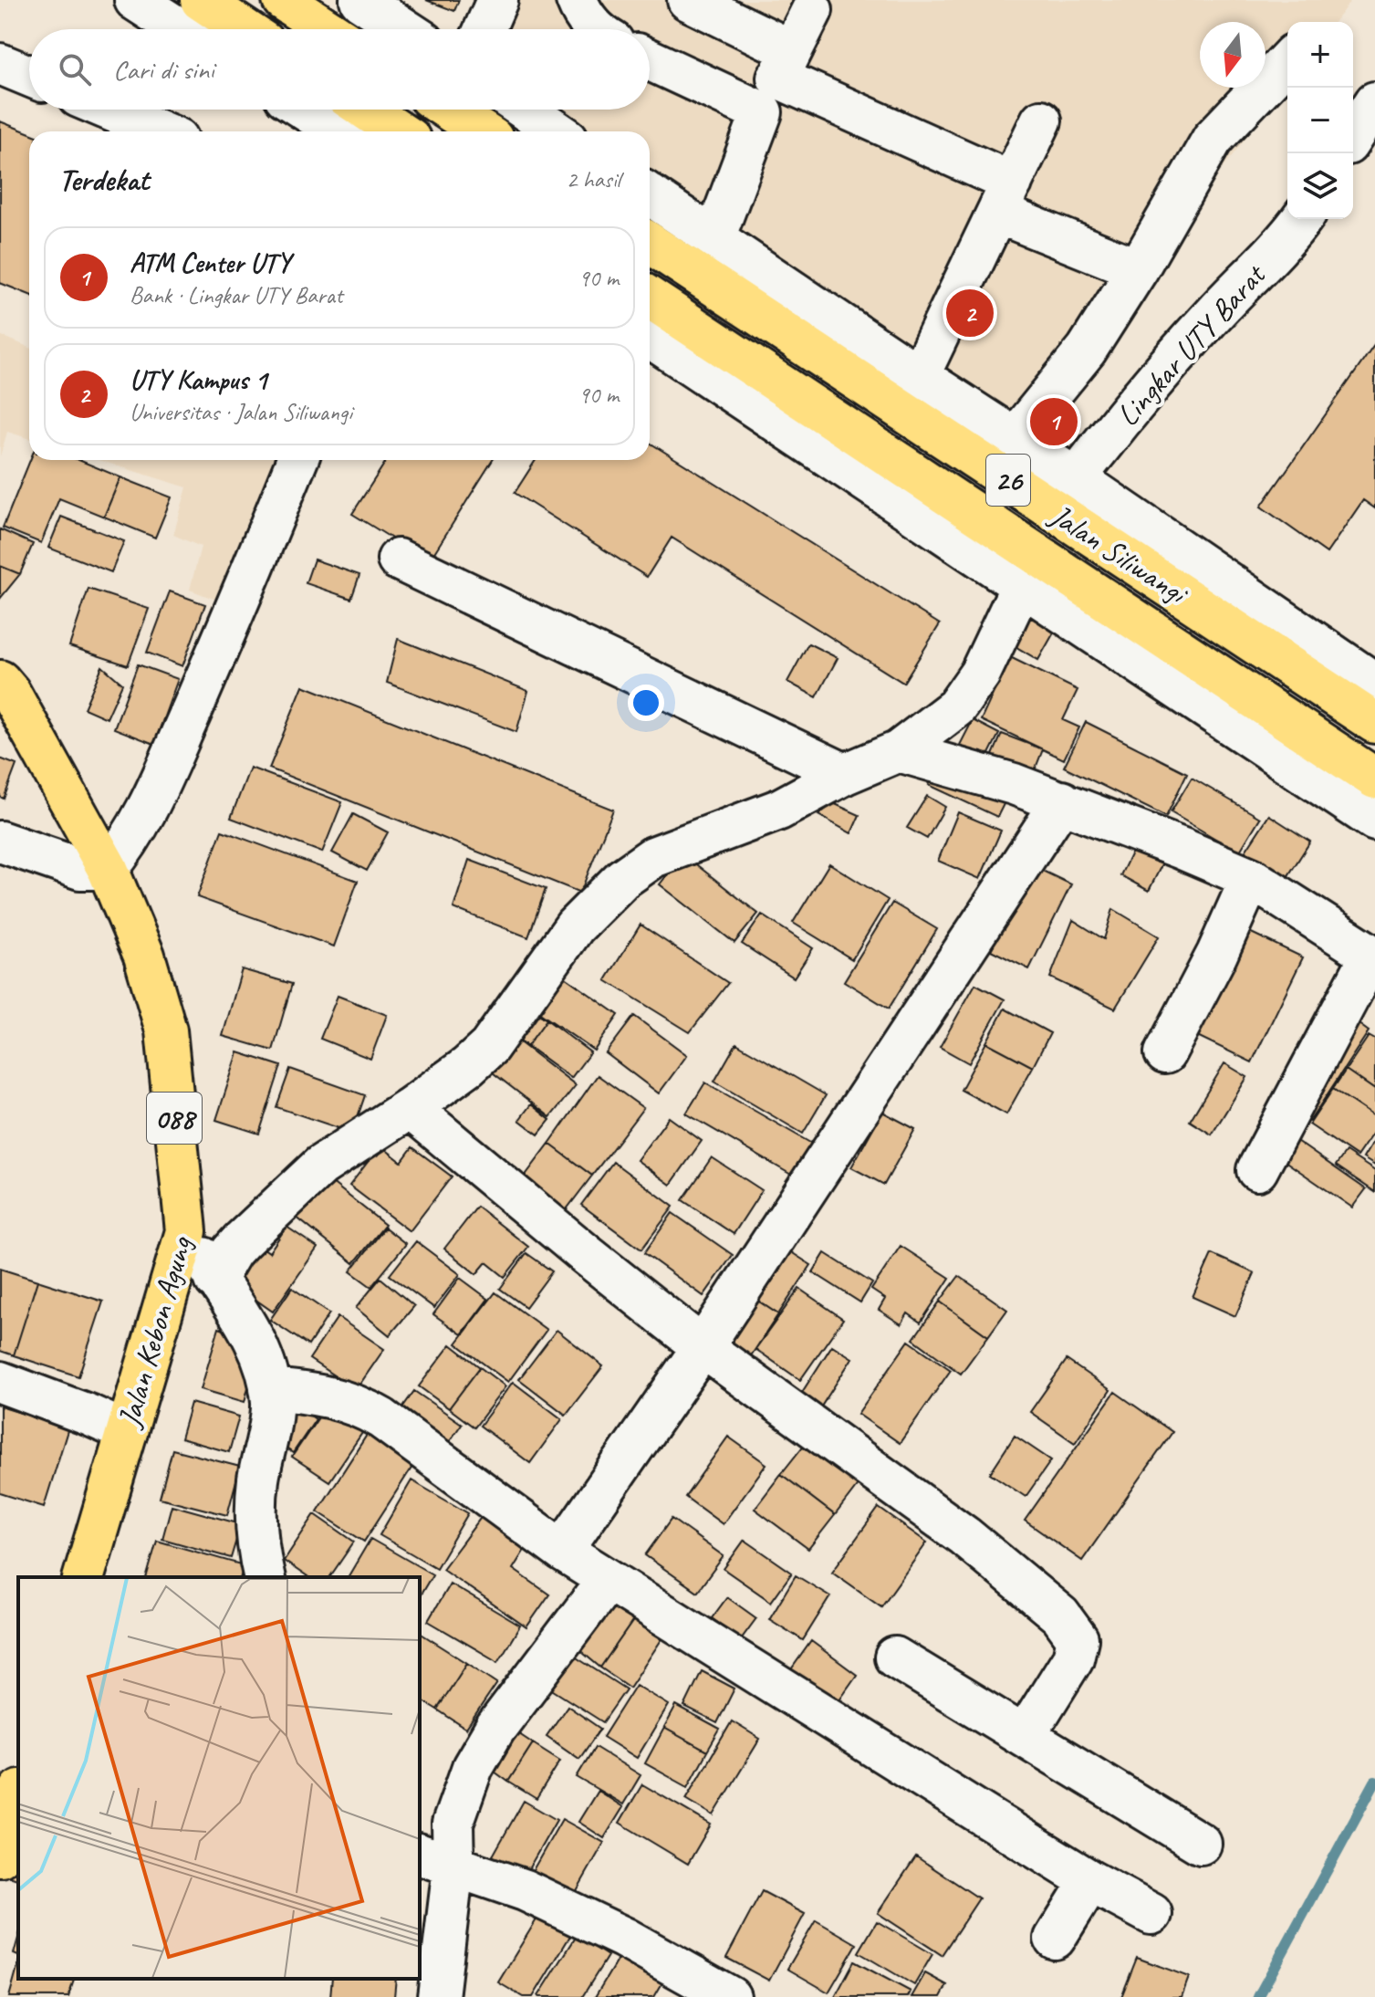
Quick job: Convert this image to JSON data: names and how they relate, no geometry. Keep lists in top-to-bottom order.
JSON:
{
  "streets": {
    "main road": [
      "26",
      "Jalan Siliwangi",
      "088",
      "Jalan Kebon Agung"
    ],
    "street": ["Lingkar UTY Barat"]
  },
  "north": "bottom",
  "page": {
    "map_buttons": ["+", "−"],
    "search": "Cari di sini",
    "heading": ["Terdekat", "2 hasil"],
    "list": [
      {
        "mark": "1",
        "name": "ATM Center UTY",
        "note": "Bank · Lingkar UTY Barat",
        "value": "90 m"
      },
      {
        "mark": "2",
        "name": "UTY Kampus 1",
        "note": "Universitas · Jalan Siliwangi",
        "value": "90 m"
      }
    ],
    "pins": ["2", "1"]
  }
}
